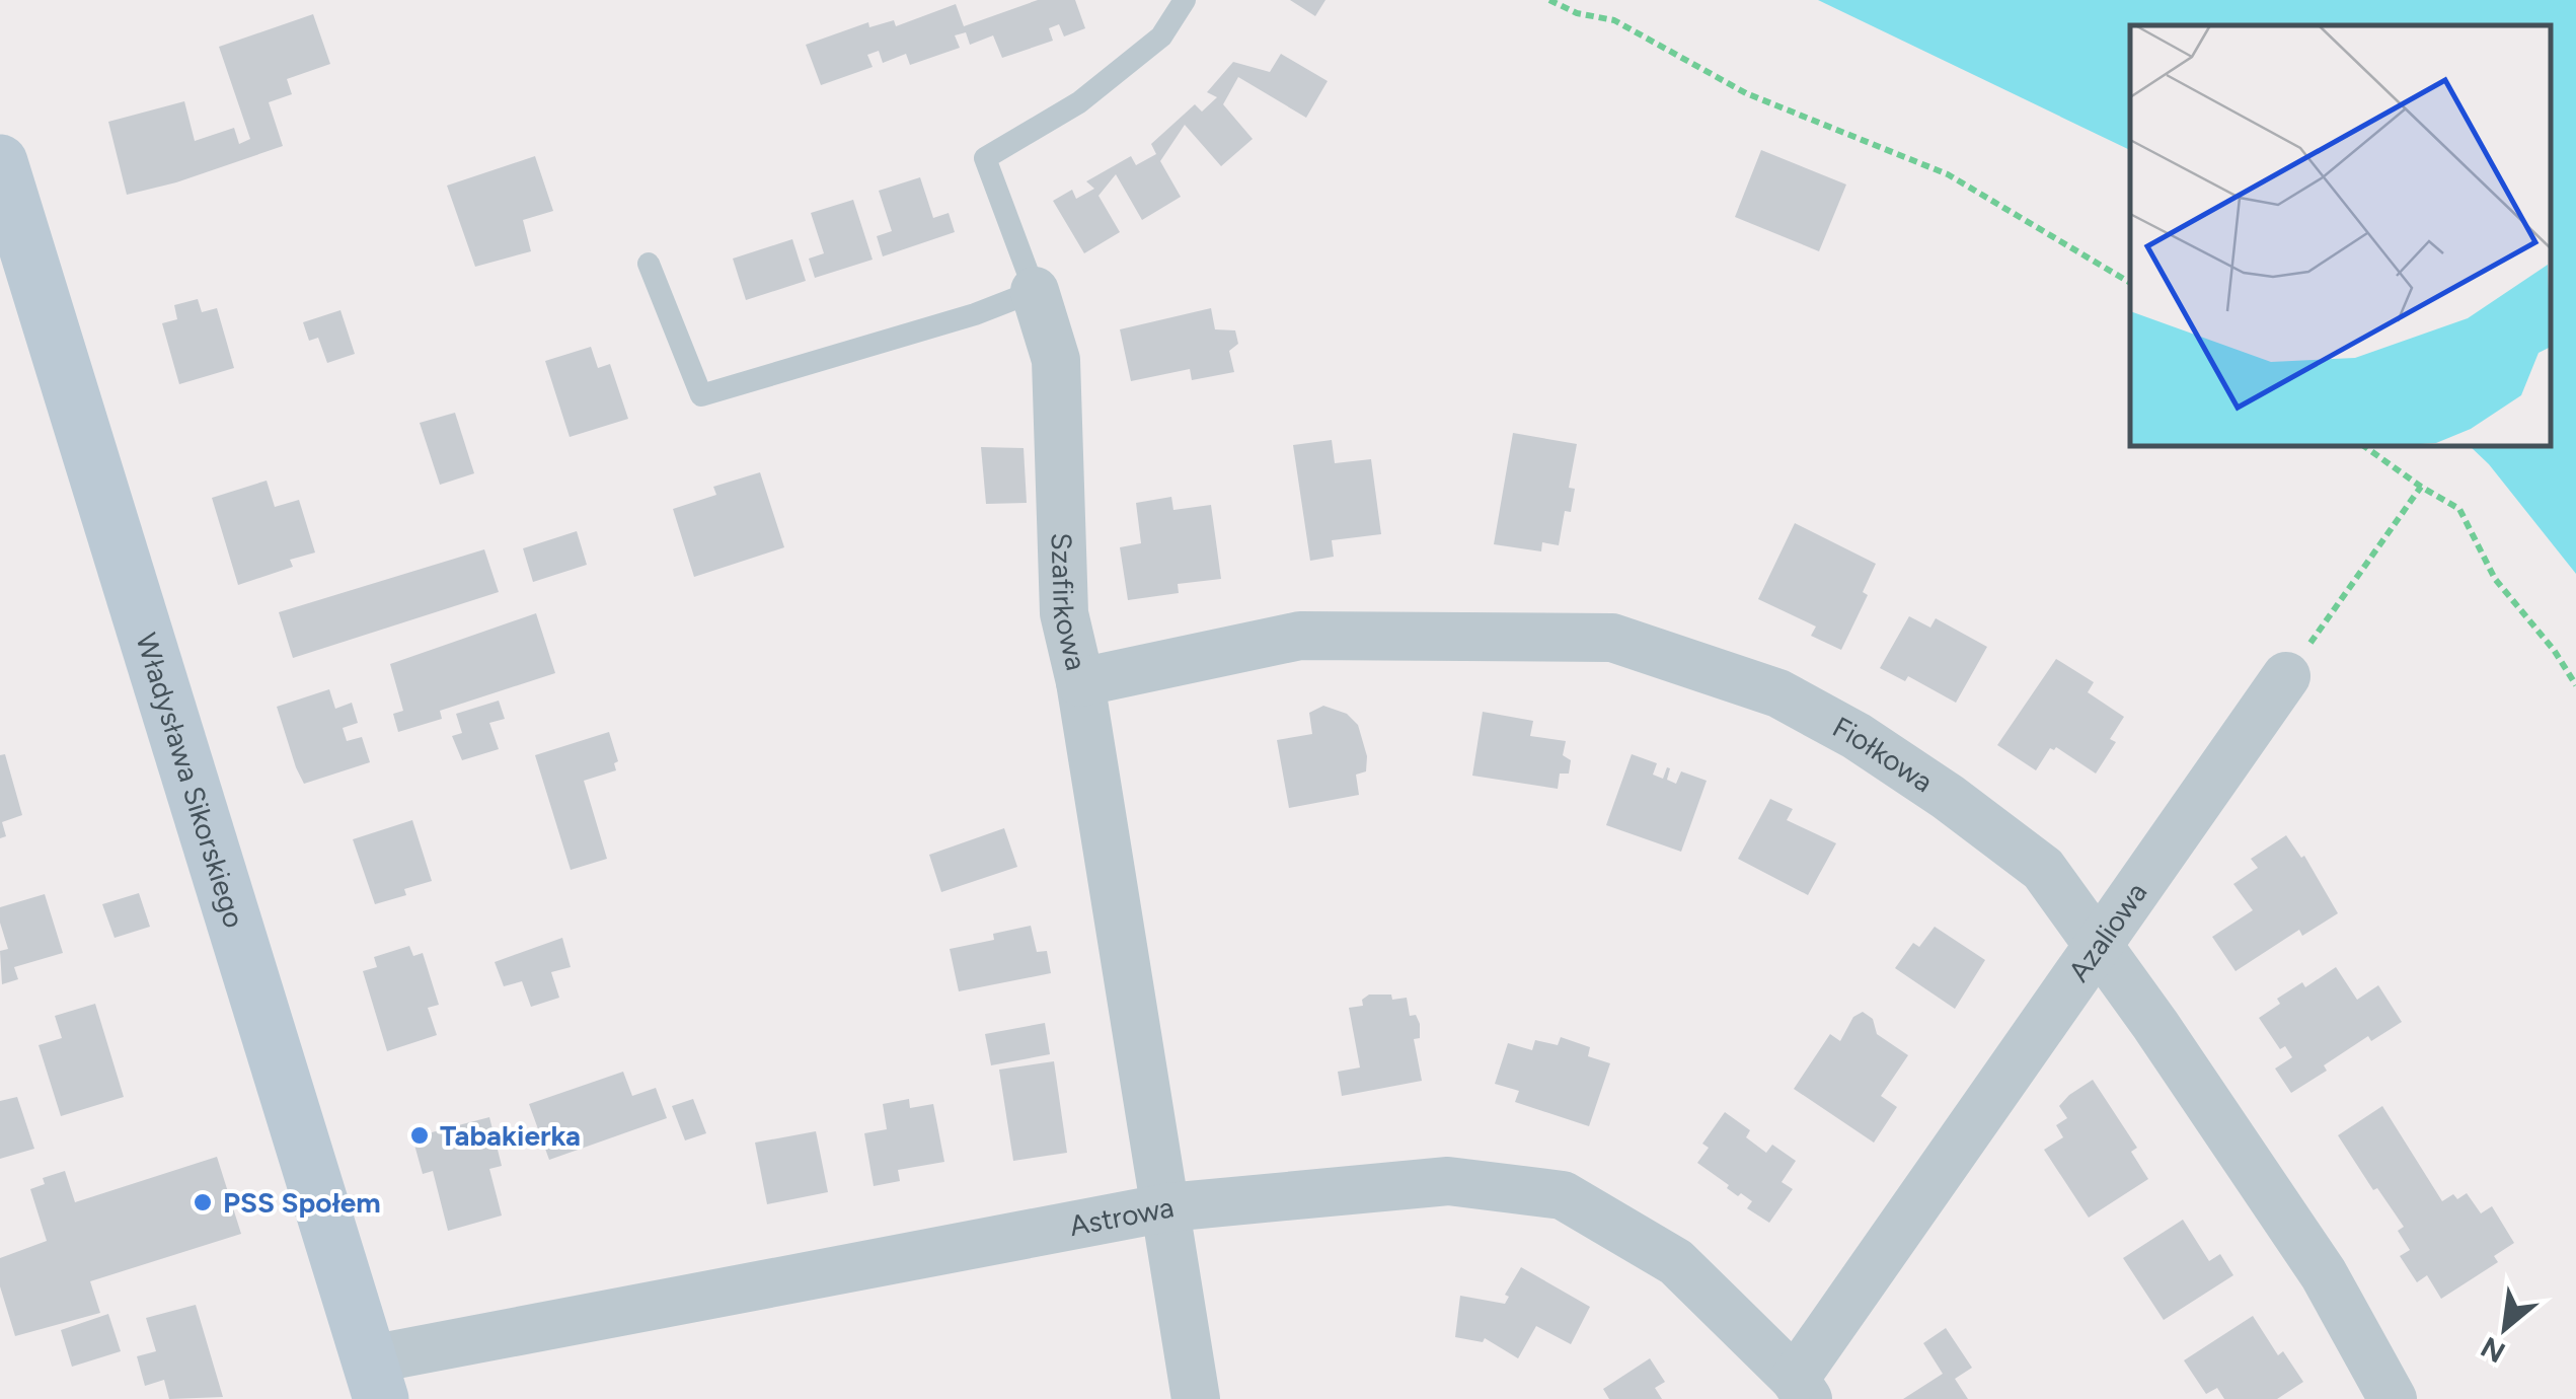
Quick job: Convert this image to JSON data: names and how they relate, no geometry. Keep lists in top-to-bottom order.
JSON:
{
  "streets": {
    "main road": ["Władysława Sikorskiego"],
    "street": [
      "Szafirkowa",
      "Fiołkowa",
      "Azaliowa",
      "Astrowa"
    ]
  },
  "crossings": [
    ["Szafirkowa", "Fiołkowa"],
    ["Szafirkowa", "Astrowa"],
    ["Fiołkowa", "Azaliowa"],
    ["Władysława Sikorskiego", "Astrowa"],
    ["Azaliowa", "Astrowa"]
  ],
  "places": ["Tabakierka", "PSS Społem"],
  "north": "bottom left"
}
